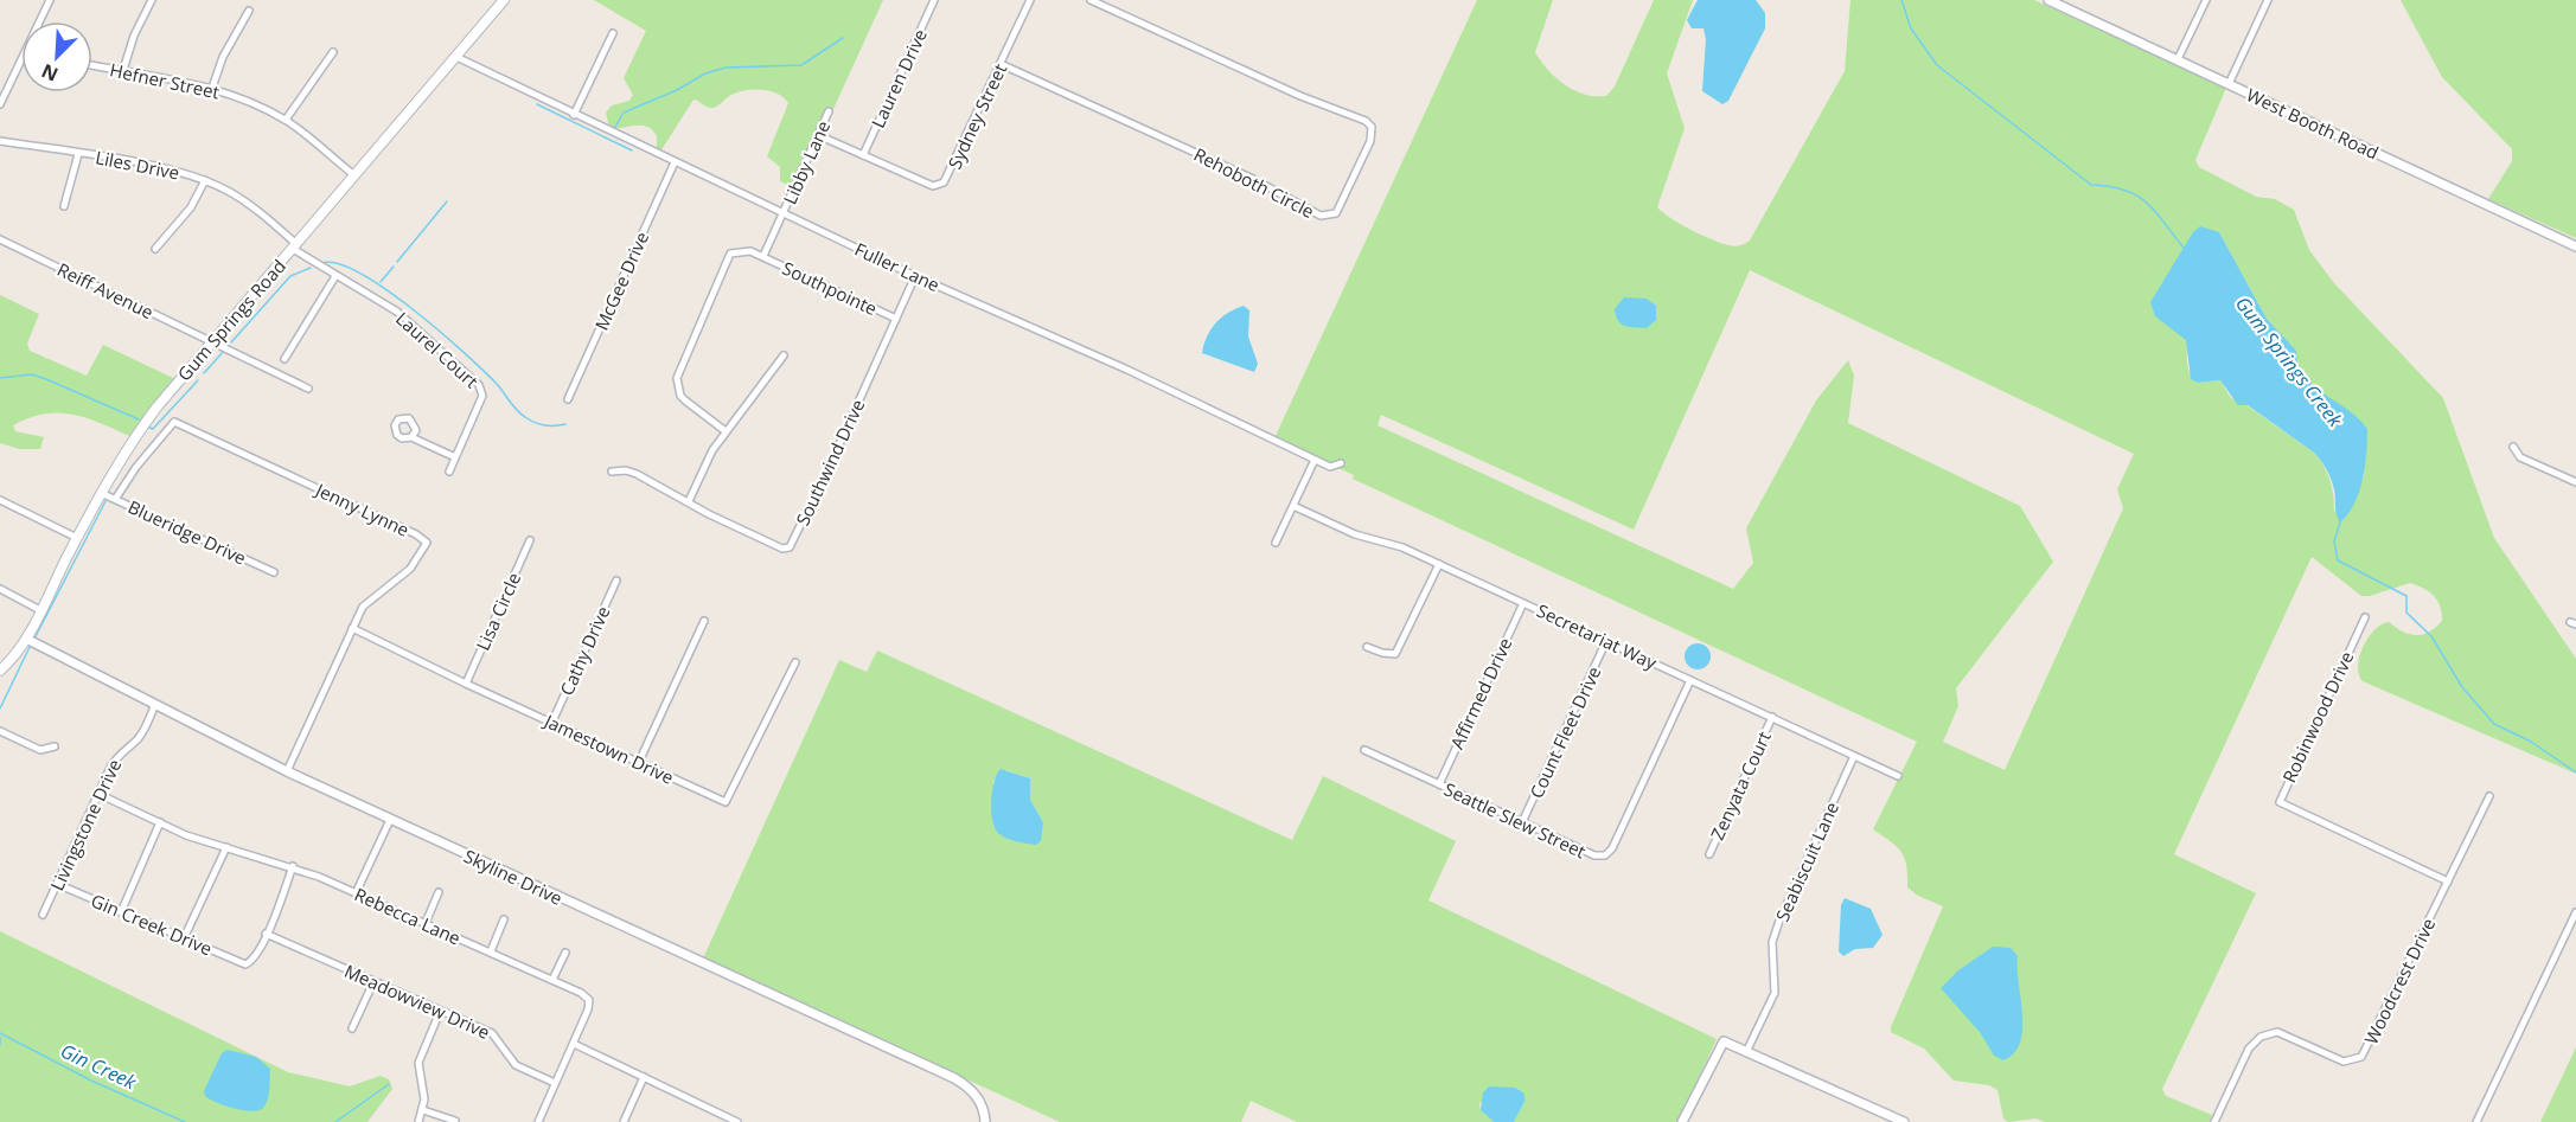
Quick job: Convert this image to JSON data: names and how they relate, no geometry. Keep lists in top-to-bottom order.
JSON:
{
  "streets": {
    "main road": ["Gum Springs Road"],
    "street": [
      "Lauren Drive",
      "Hefner Street",
      "Sydney Street",
      "West Booth Road",
      "Libby Lane",
      "Liles Drive",
      "Rehoboth Circle",
      "Fuller Lane",
      "McGee Drive",
      "Southpointe",
      "Reiff Avenue",
      "Laurel Court",
      "Southwind Drive",
      "Jenny Lynne",
      "Blueridge Drive",
      "Lisa Circle",
      "Secretariat Way",
      "Cathy Drive",
      "Affirmed Drive",
      "Robinwood Drive",
      "Count Fleet Drive",
      "Jamestown Drive",
      "Zenyata Court",
      "Seattle Slew Street",
      "Livingstone Drive",
      "Seabiscuit Lane",
      "Skyline Drive",
      "Rebecca Lane",
      "Gin Creek Drive",
      "Woodcrest Drive",
      "Meadowview Drive"
    ]
  },
  "crossings": [
    ["Lauren Drive", "Sydney Street"],
    ["Hefner Street", "Gum Springs Road"],
    ["Sydney Street", "Libby Lane"],
    ["Sydney Street", "Rehoboth Circle"],
    ["Libby Lane", "Fuller Lane"],
    ["Libby Lane", "Southpointe"],
    ["Liles Drive", "Gum Springs Road"],
    ["Liles Drive", "Laurel Court"],
    ["Fuller Lane", "McGee Drive"],
    ["Fuller Lane", "Gum Springs Road"],
    ["Fuller Lane", "Southwind Drive"],
    ["Southpointe", "Southwind Drive"],
    ["Reiff Avenue", "Gum Springs Road"],
    ["Gum Springs Road", "Laurel Court"],
    ["Gum Springs Road", "Blueridge Drive"],
    ["Gum Springs Road", "Skyline Drive"],
    ["Jenny Lynne", "Blueridge Drive"],
    ["Jenny Lynne", "Jamestown Drive"],
    ["Jenny Lynne", "Skyline Drive"],
    ["Lisa Circle", "Jamestown Drive"],
    ["Secretariat Way", "Affirmed Drive"],
    ["Secretariat Way", "Count Fleet Drive"],
    ["Secretariat Way", "Zenyata Court"],
    ["Secretariat Way", "Seattle Slew Street"],
    ["Secretariat Way", "Seabiscuit Lane"],
    ["Cathy Drive", "Jamestown Drive"],
    ["Affirmed Drive", "Seattle Slew Street"],
    ["Robinwood Drive", "Woodcrest Drive"],
    ["Count Fleet Drive", "Seattle Slew Street"],
    ["Livingstone Drive", "Skyline Drive"],
    ["Livingstone Drive", "Rebecca Lane"],
    ["Livingstone Drive", "Gin Creek Drive"],
    ["Rebecca Lane", "Meadowview Drive"],
    ["Gin Creek Drive", "Meadowview Drive"]
  ],
  "water": ["Gum Springs Creek", "Gin Creek"],
  "north": "bottom left"
}
